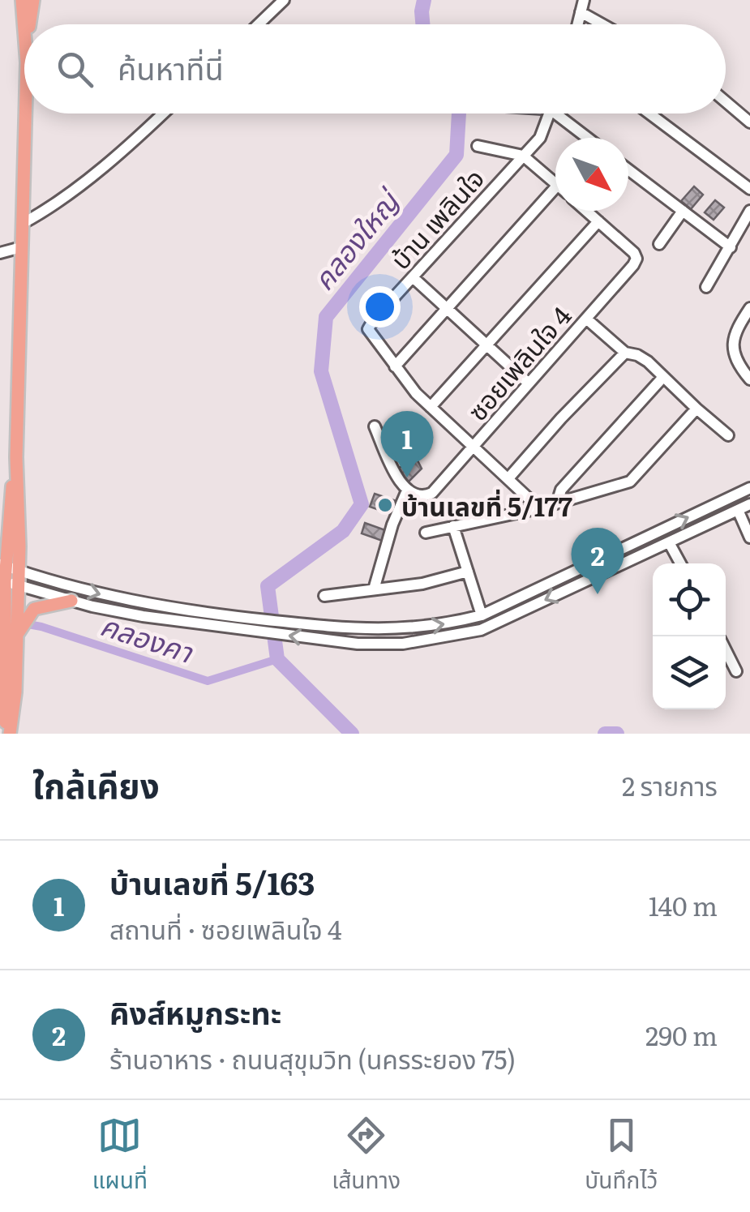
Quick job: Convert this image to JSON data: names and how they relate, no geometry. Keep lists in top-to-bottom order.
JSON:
{
  "streets": {
    "street": ["บ้าน เพลินใจ", "ซอยเพลินใจ 4"]
  },
  "water": ["คลองใหญ่", "คลองคา"],
  "places": ["บ้านเลขที่ 5/177"],
  "north": "bottom right",
  "page": {
    "search": "ค้นหาที่นี่",
    "pins": ["1", "2"],
    "heading": ["ใกล้เคียง", "2 รายการ"],
    "list": [
      {
        "mark": "1",
        "name": "บ้านเลขที่ 5/163",
        "note": "สถานที่ · ซอยเพลินใจ 4",
        "value": "140 m"
      },
      {
        "mark": "2",
        "name": "คิงส์หมูกระทะ",
        "note": "ร้านอาหาร · ถนนสุขุมวิท (นครระยอง 75)",
        "value": "290 m"
      }
    ],
    "nav": ["แผนที่", "เส้นทาง", "บันทึกไว้"]
  }
}
